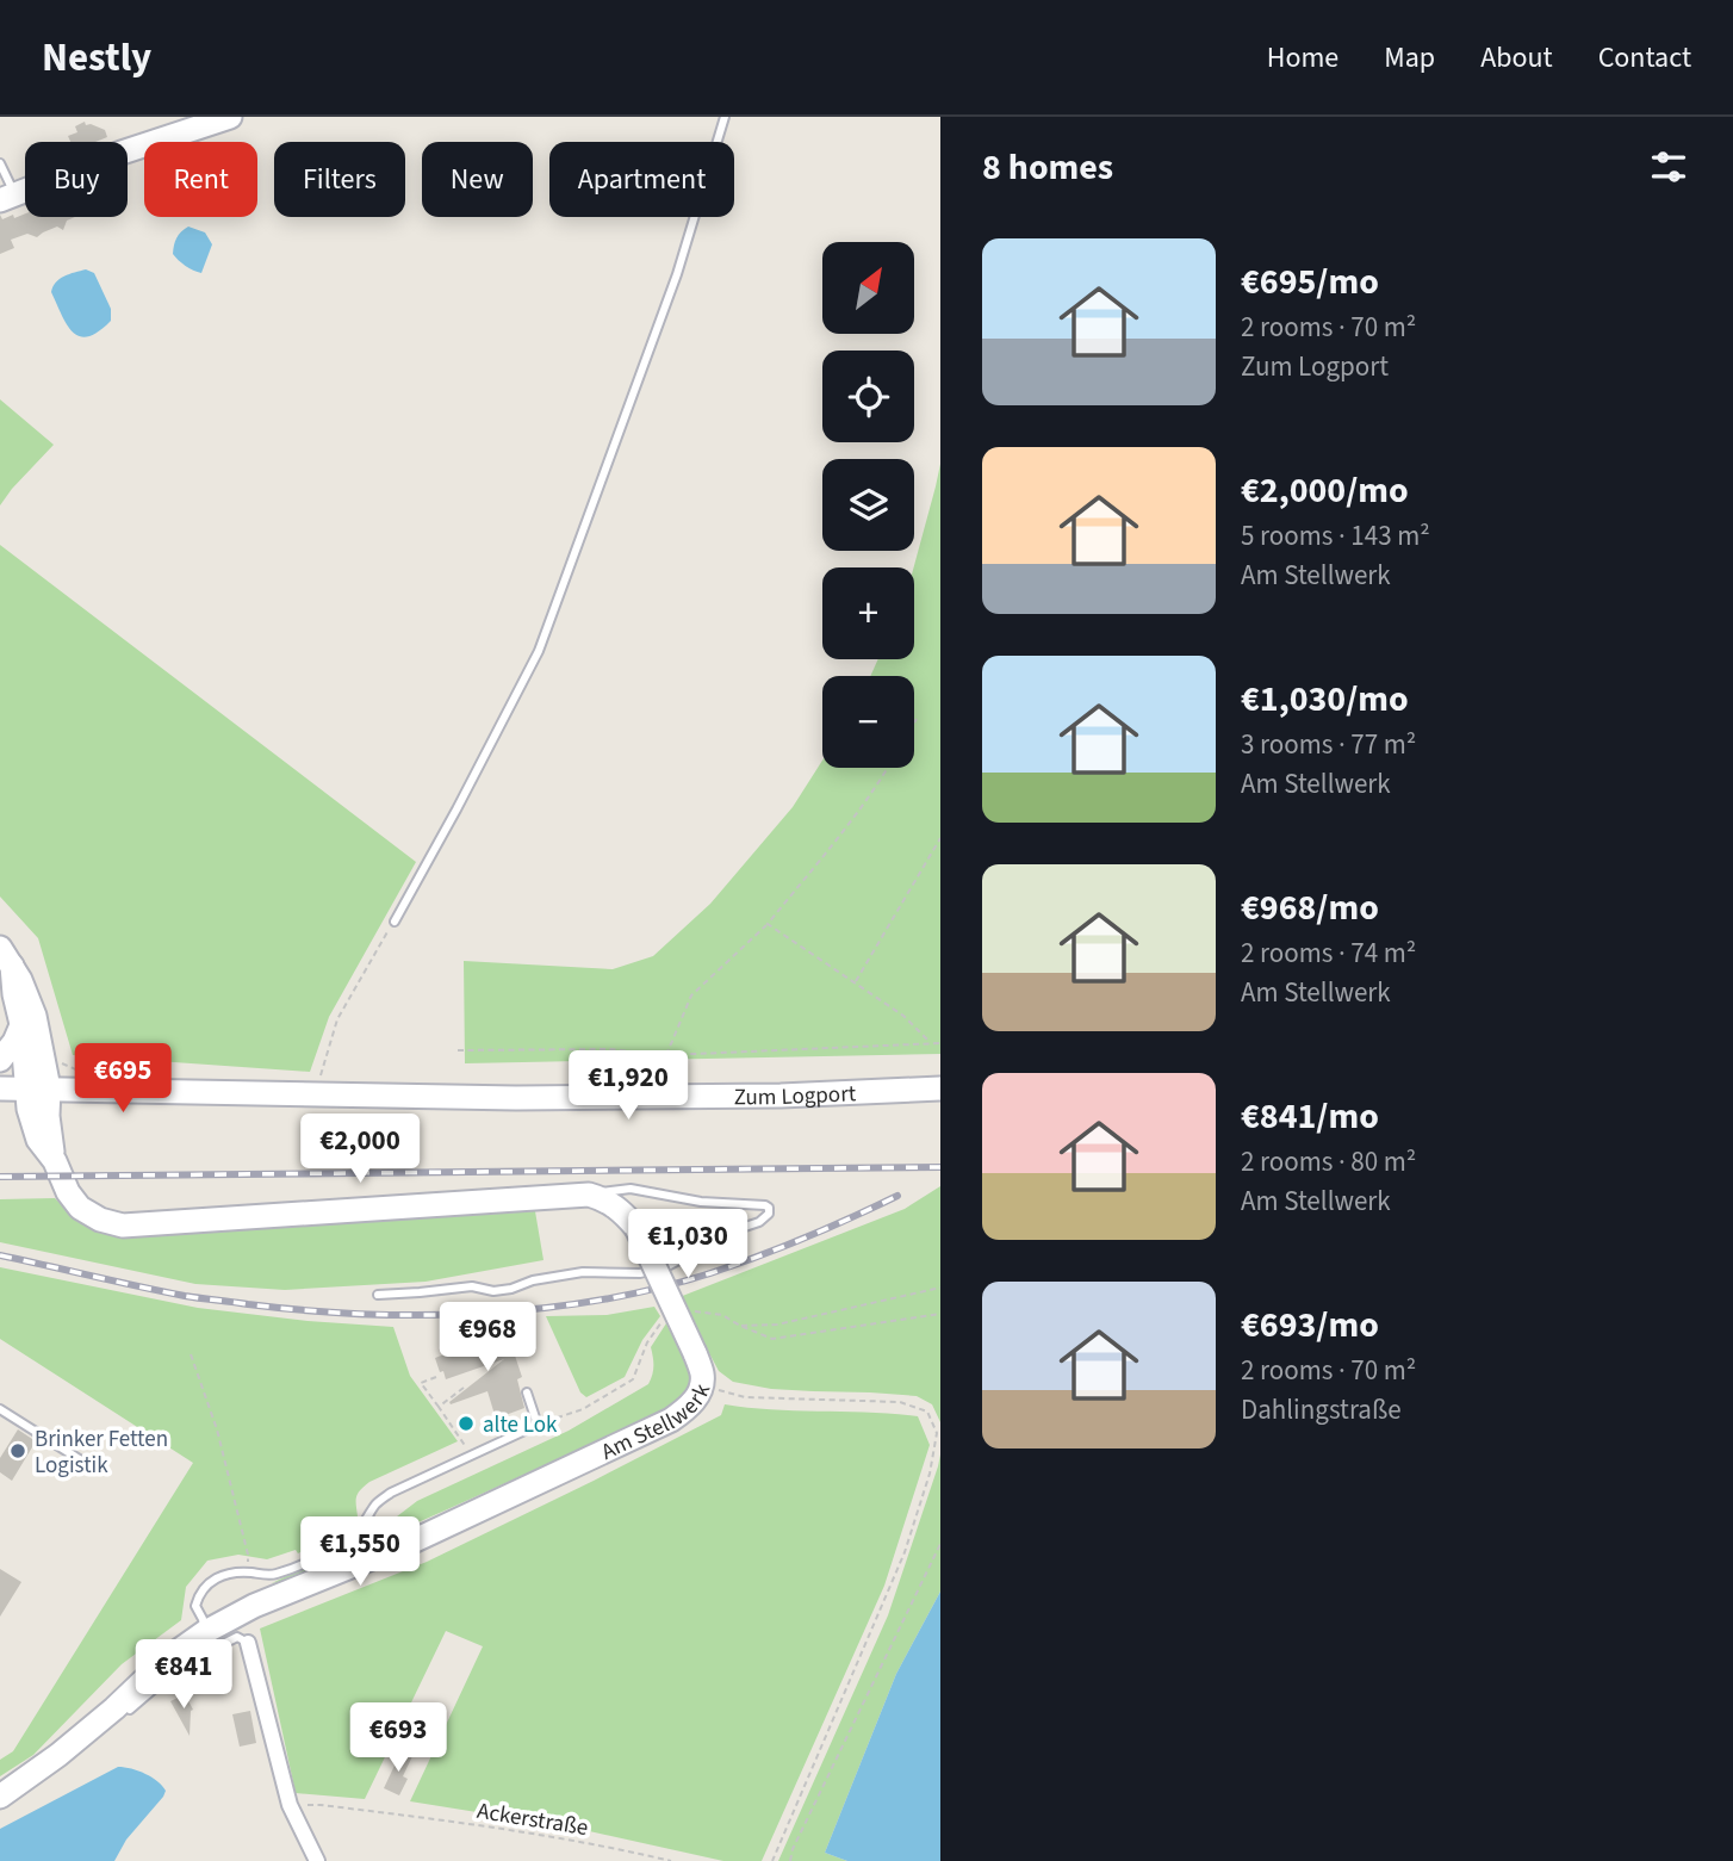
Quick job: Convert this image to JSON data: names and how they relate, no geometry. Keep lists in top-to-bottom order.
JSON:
{
  "streets": {
    "street": ["Zum Logport", "Am Stellwerk"],
    "path": ["Ackerstraße"]
  },
  "places": ["alte Lok", "Brinker Fetten Logistik"],
  "north": "top right",
  "page": {
    "header": "Nestly",
    "nav": [
      "Home",
      "Map",
      "About",
      "Contact"
    ],
    "heading": "8 homes",
    "chip": [
      "Buy",
      "Rent",
      "Filters",
      "New",
      "Apartment"
    ],
    "list": [
      {
        "name": "€695/mo",
        "note": "2 rooms · 70 m² · Zum Logport"
      },
      {
        "name": "€2,000/mo",
        "note": "5 rooms · 143 m² · Am Stellwerk"
      },
      {
        "name": "€1,030/mo",
        "note": "3 rooms · 77 m² · Am Stellwerk"
      },
      {
        "name": "€968/mo",
        "note": "2 rooms · 74 m² · Am Stellwerk"
      },
      {
        "name": "€841/mo",
        "note": "2 rooms · 80 m² · Am Stellwerk"
      },
      {
        "name": "€693/mo",
        "note": "2 rooms · 70 m² · Dahlingstraße"
      }
    ],
    "map_buttons": ["+", "−"],
    "price": [
      "€695",
      "€1,920",
      "€2,000",
      "€1,030",
      "€968",
      "€1,550",
      "€841",
      "€693"
    ]
  }
}
